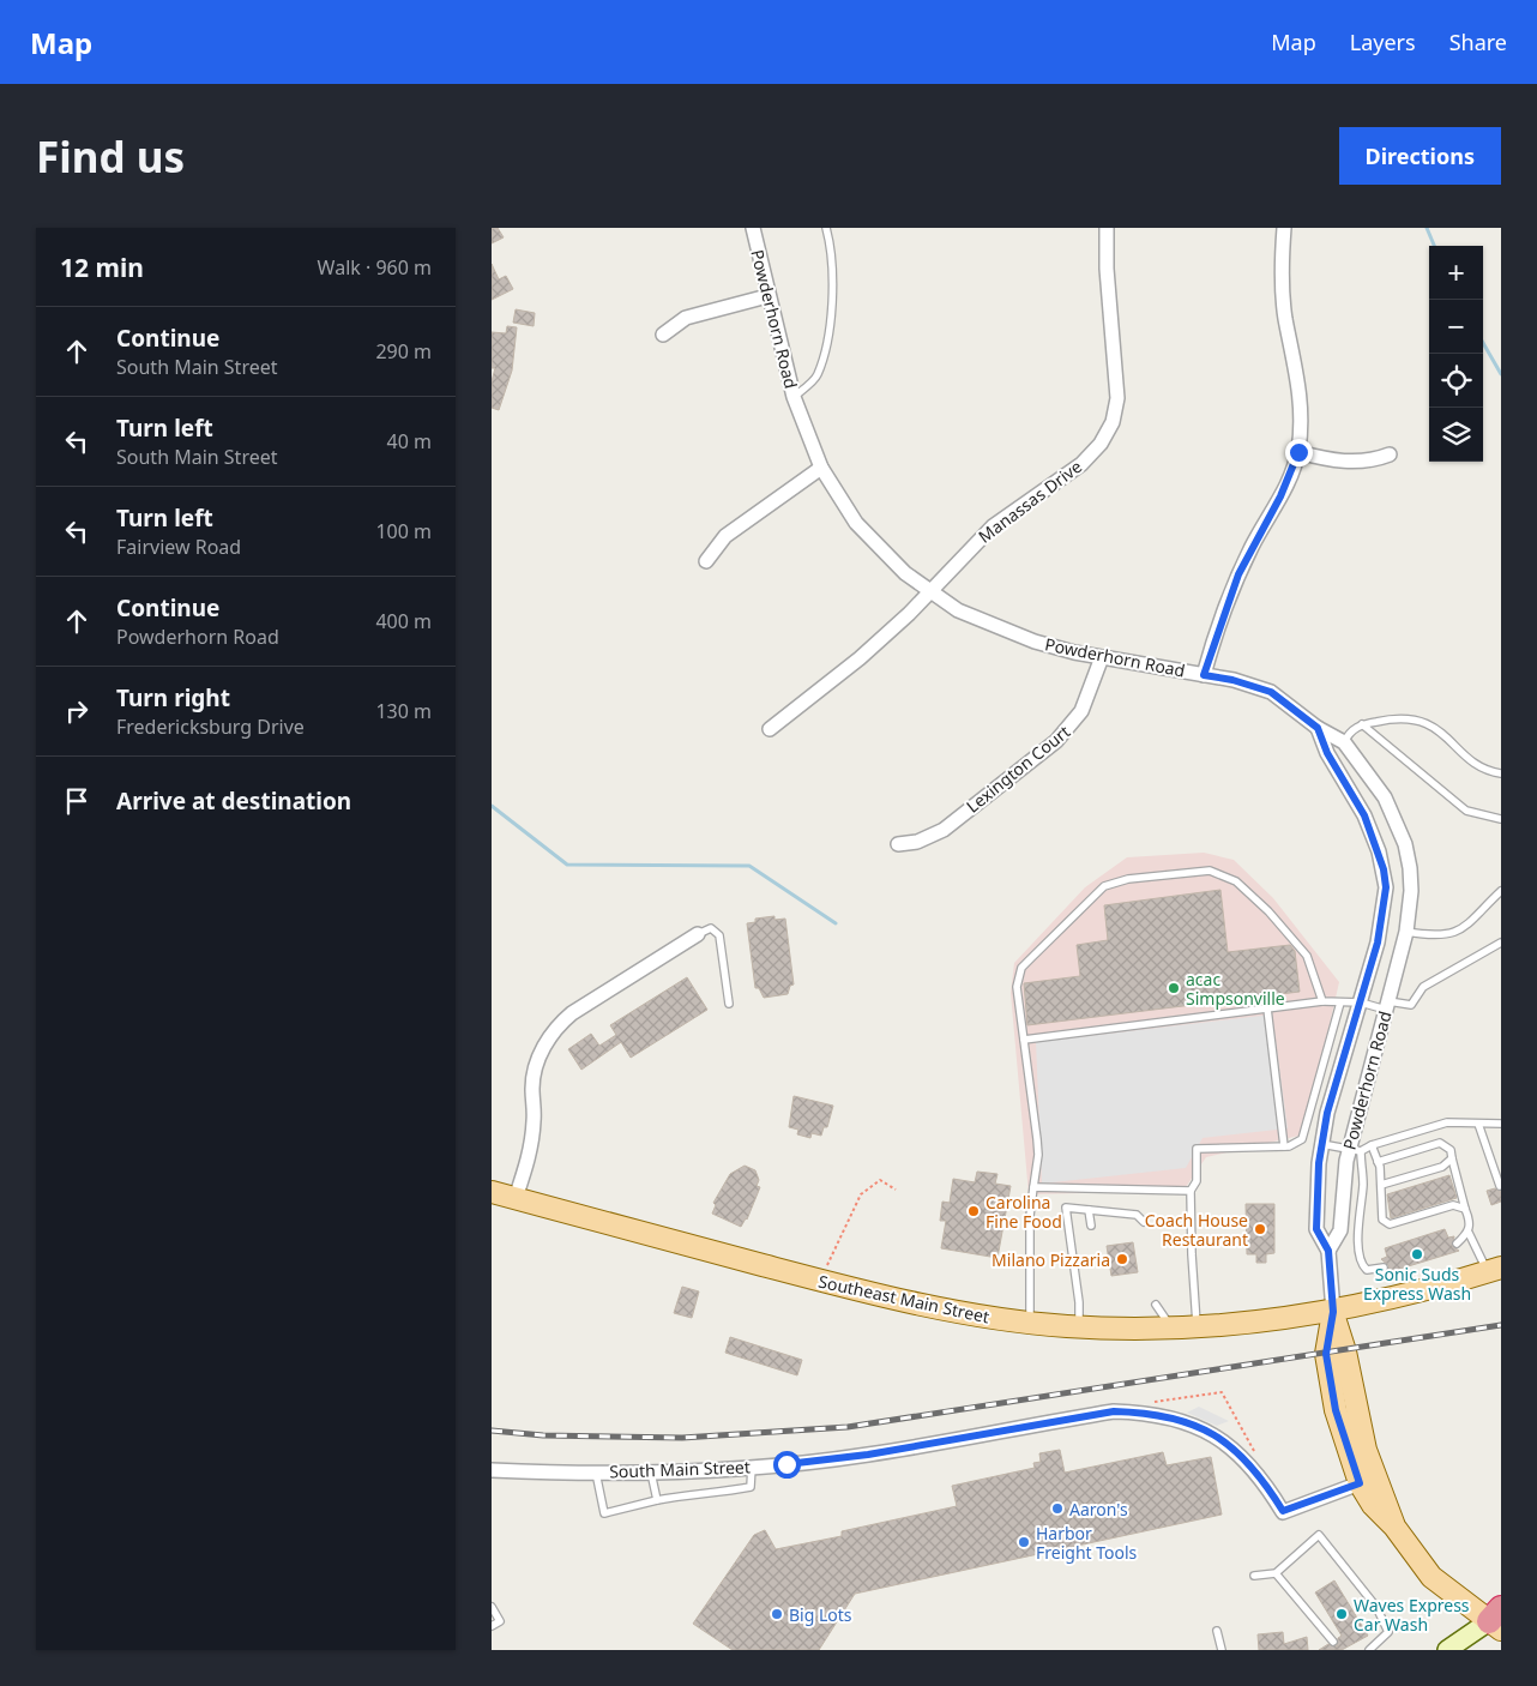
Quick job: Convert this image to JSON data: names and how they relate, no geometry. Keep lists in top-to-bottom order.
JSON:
{
  "streets": {
    "main road": ["Southeast Main Street"],
    "street": [
      "Powderhorn Road",
      "Manassas Drive",
      "Lexington Court",
      "South Main Street"
    ]
  },
  "crossings": [
    ["Powderhorn Road", "Manassas Drive"],
    ["Powderhorn Road", "Lexington Court"],
    ["Powderhorn Road", "Southeast Main Street"]
  ],
  "places": [
    "acac Simpsonville",
    "Carolina Fine Food",
    "Coach House Restaurant",
    "Sonic Suds Express Wash",
    "Milano Pizzaria",
    "Aaron's",
    "Harbor Freight Tools",
    "Big Lots",
    "Waves Express Car Wash"
  ],
  "page": {
    "header": "Map",
    "nav": ["Map", "Layers", "Share"],
    "buttons": "Directions",
    "title": "Find us",
    "heading": ["12 min", "Walk · 960 m"],
    "map_buttons": ["+", "−"],
    "list": [
      ["Continue", "South Main Street", "290 m"],
      ["Turn left", "South Main Street", "40 m"],
      ["Turn left", "Fairview Road", "100 m"],
      ["Continue", "Powderhorn Road", "400 m"],
      ["Turn right", "Fredericksburg Drive", "130 m"],
      "Arrive at destination"
    ]
  }
}
